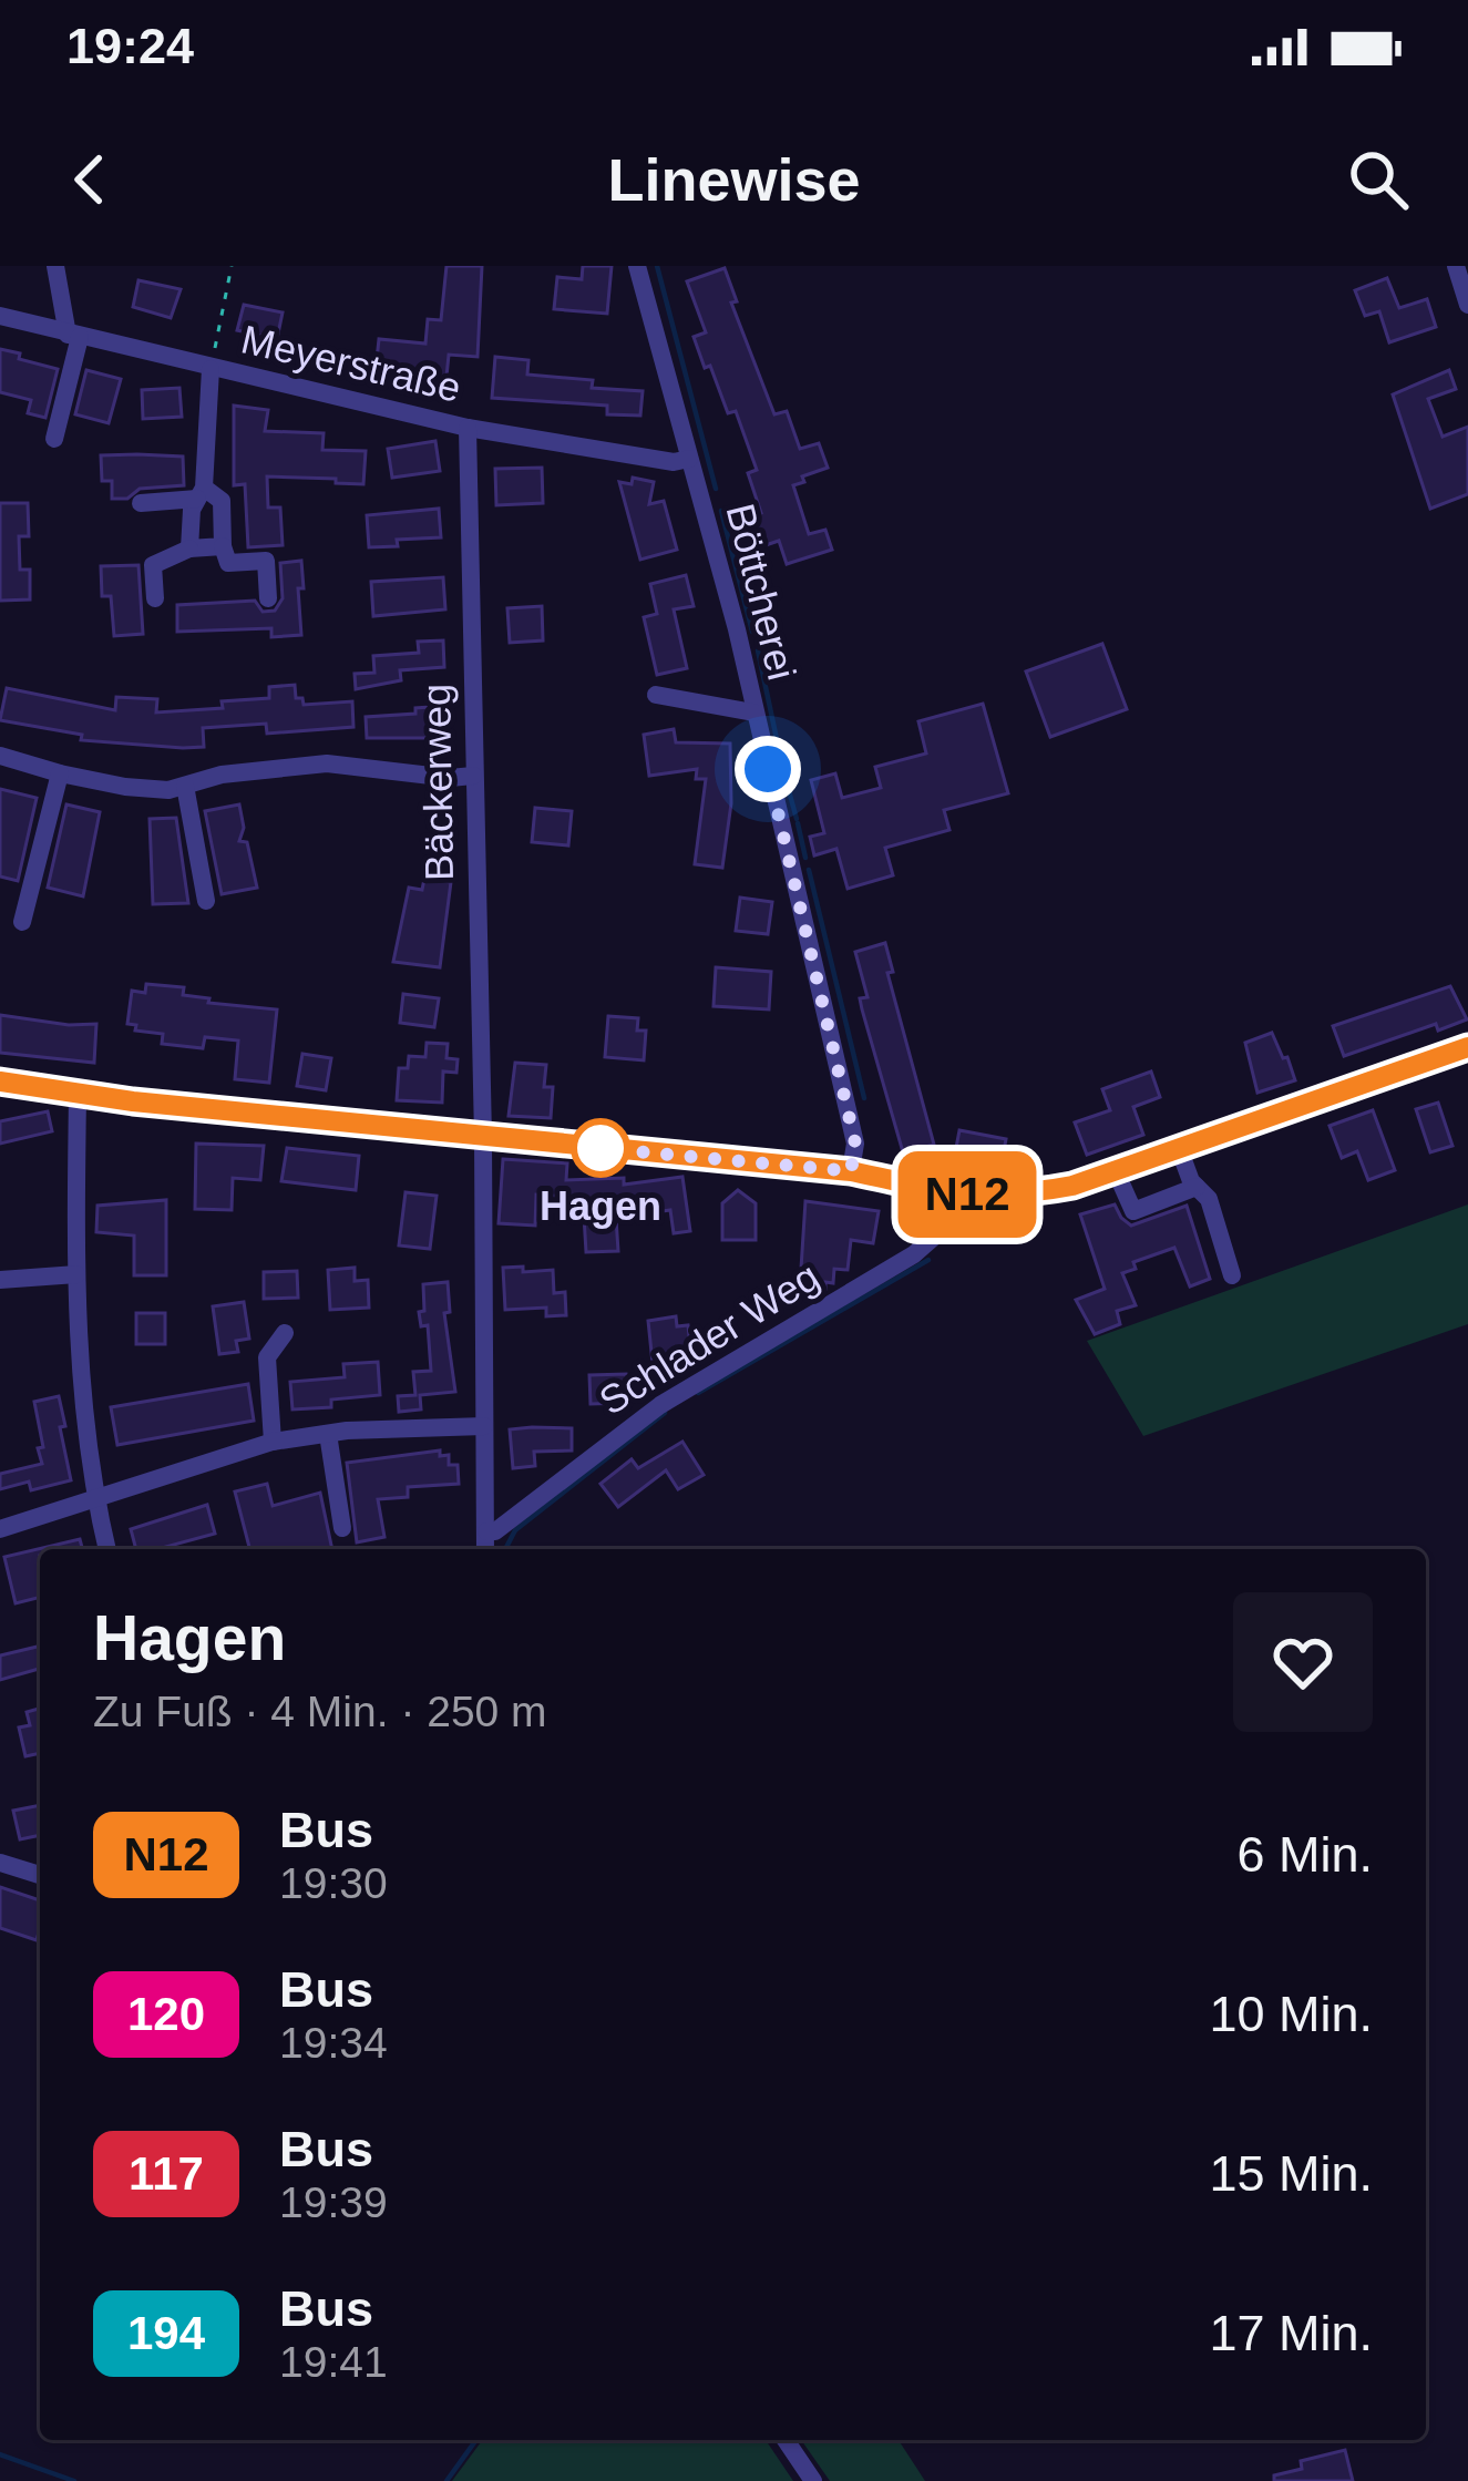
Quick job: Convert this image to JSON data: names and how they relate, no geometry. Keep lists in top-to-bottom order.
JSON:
{
  "streets": {
    "street": [
      "Meyerstraße",
      "Böttcherei",
      "Bäckerweg",
      "Schlader Weg"
    ]
  },
  "crossings": [
    ["Meyerstraße", "Böttcherei"],
    ["Meyerstraße", "Bäckerweg"],
    ["Bäckerweg", "Schlader Weg"]
  ],
  "places": ["Hagen"],
  "lines": ["bus line N12"],
  "page": {
    "status": "19:24",
    "header": "Linewise",
    "on_map": "N12",
    "heading": ["Hagen", "Zu Fuß · 4 Min. · 250 m"],
    "list": [
      {
        "mark": "N12",
        "name": "Bus",
        "note": "19:30",
        "value": "6 Min."
      },
      {
        "mark": "120",
        "name": "Bus",
        "note": "19:34",
        "value": "10 Min."
      },
      {
        "mark": "117",
        "name": "Bus",
        "note": "19:39",
        "value": "15 Min."
      },
      {
        "mark": "194",
        "name": "Bus",
        "note": "19:41",
        "value": "17 Min."
      }
    ]
  }
}
